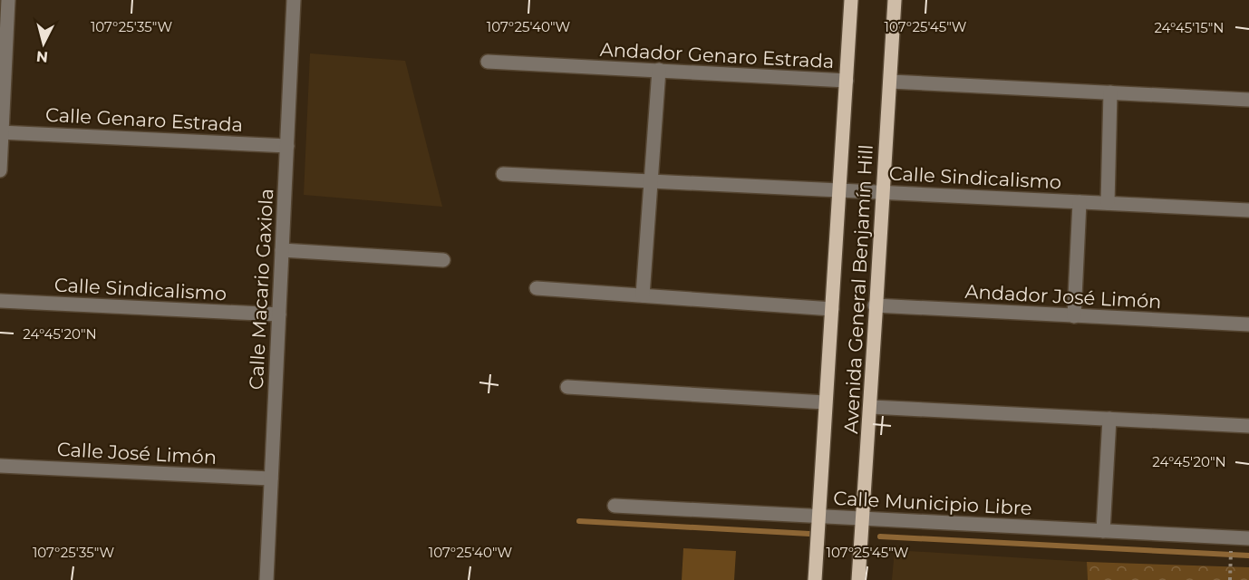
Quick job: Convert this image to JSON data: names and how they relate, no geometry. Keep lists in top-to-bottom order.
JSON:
{
  "streets": {
    "main road": ["Avenida General Benjamín Hill"],
    "street": [
      "Andador Genaro Estrada",
      "Calle Genaro Estrada",
      "Calle Sindicalismo",
      "Calle Macario Gaxiola",
      "Andador José Limón",
      "Calle José Limón",
      "Calle Municipio Libre"
    ]
  },
  "crossings": [
    ["Andador Genaro Estrada", "Avenida General Benjamín Hill"],
    ["Calle Genaro Estrada", "Calle Macario Gaxiola"],
    ["Calle Sindicalismo", "Calle Macario Gaxiola"],
    ["Calle Sindicalismo", "Avenida General Benjamín Hill"],
    ["Calle Macario Gaxiola", "Calle José Limón"],
    ["Avenida General Benjamín Hill", "Andador José Limón"],
    ["Avenida General Benjamín Hill", "Calle Municipio Libre"]
  ],
  "north": "bottom",
  "coordinates": [
    "107°25'35\"W",
    "107°25'40\"W",
    "107°25'45\"W",
    "24°45'15\"N",
    "24°45'20\"N"
  ]
}
